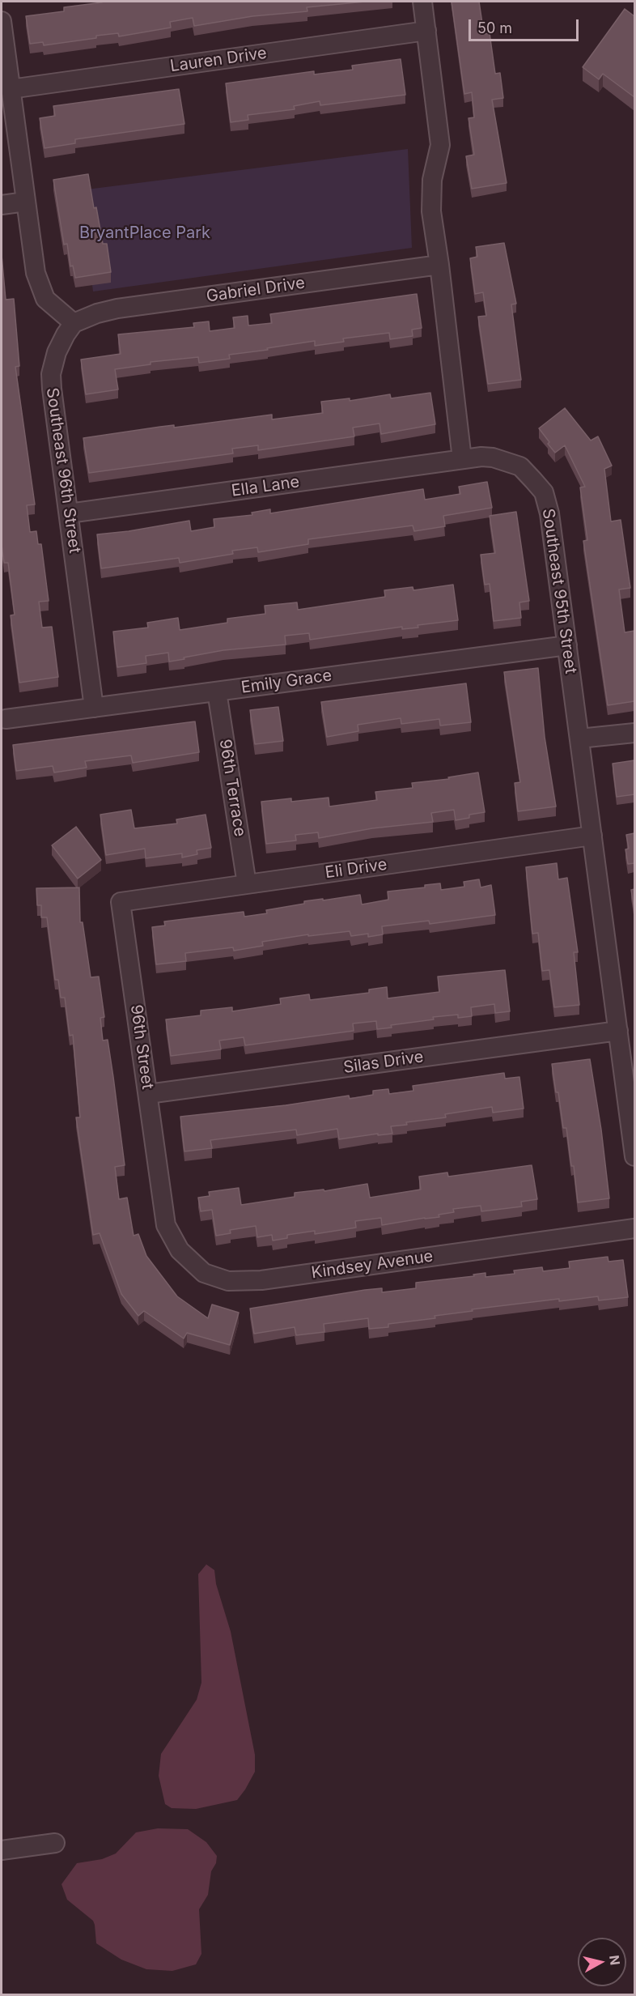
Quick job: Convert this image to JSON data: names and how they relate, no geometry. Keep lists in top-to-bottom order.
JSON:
{
  "streets": {
    "street": [
      "Lauren Drive",
      "Gabriel Drive",
      "Southeast 96th Street",
      "Ella Lane",
      "Southeast 95th Street",
      "Emily Grace",
      "96th Terrace",
      "Eli Drive",
      "96th Street",
      "Silas Drive",
      "Kindsey Avenue"
    ]
  },
  "crossings": [
    ["Gabriel Drive", "Southeast 96th Street"],
    ["Southeast 96th Street", "Ella Lane"],
    ["Southeast 96th Street", "Emily Grace"],
    ["Ella Lane", "Southeast 95th Street"],
    ["Southeast 95th Street", "Emily Grace"],
    ["Southeast 95th Street", "Eli Drive"],
    ["Southeast 95th Street", "Silas Drive"],
    ["Emily Grace", "96th Terrace"],
    ["96th Terrace", "Eli Drive"],
    ["Eli Drive", "96th Street"],
    ["96th Street", "Silas Drive"],
    ["96th Street", "Kindsey Avenue"]
  ],
  "parks": ["BryantPlace Park"],
  "scale_bar": "50 m",
  "north": "right"
}
